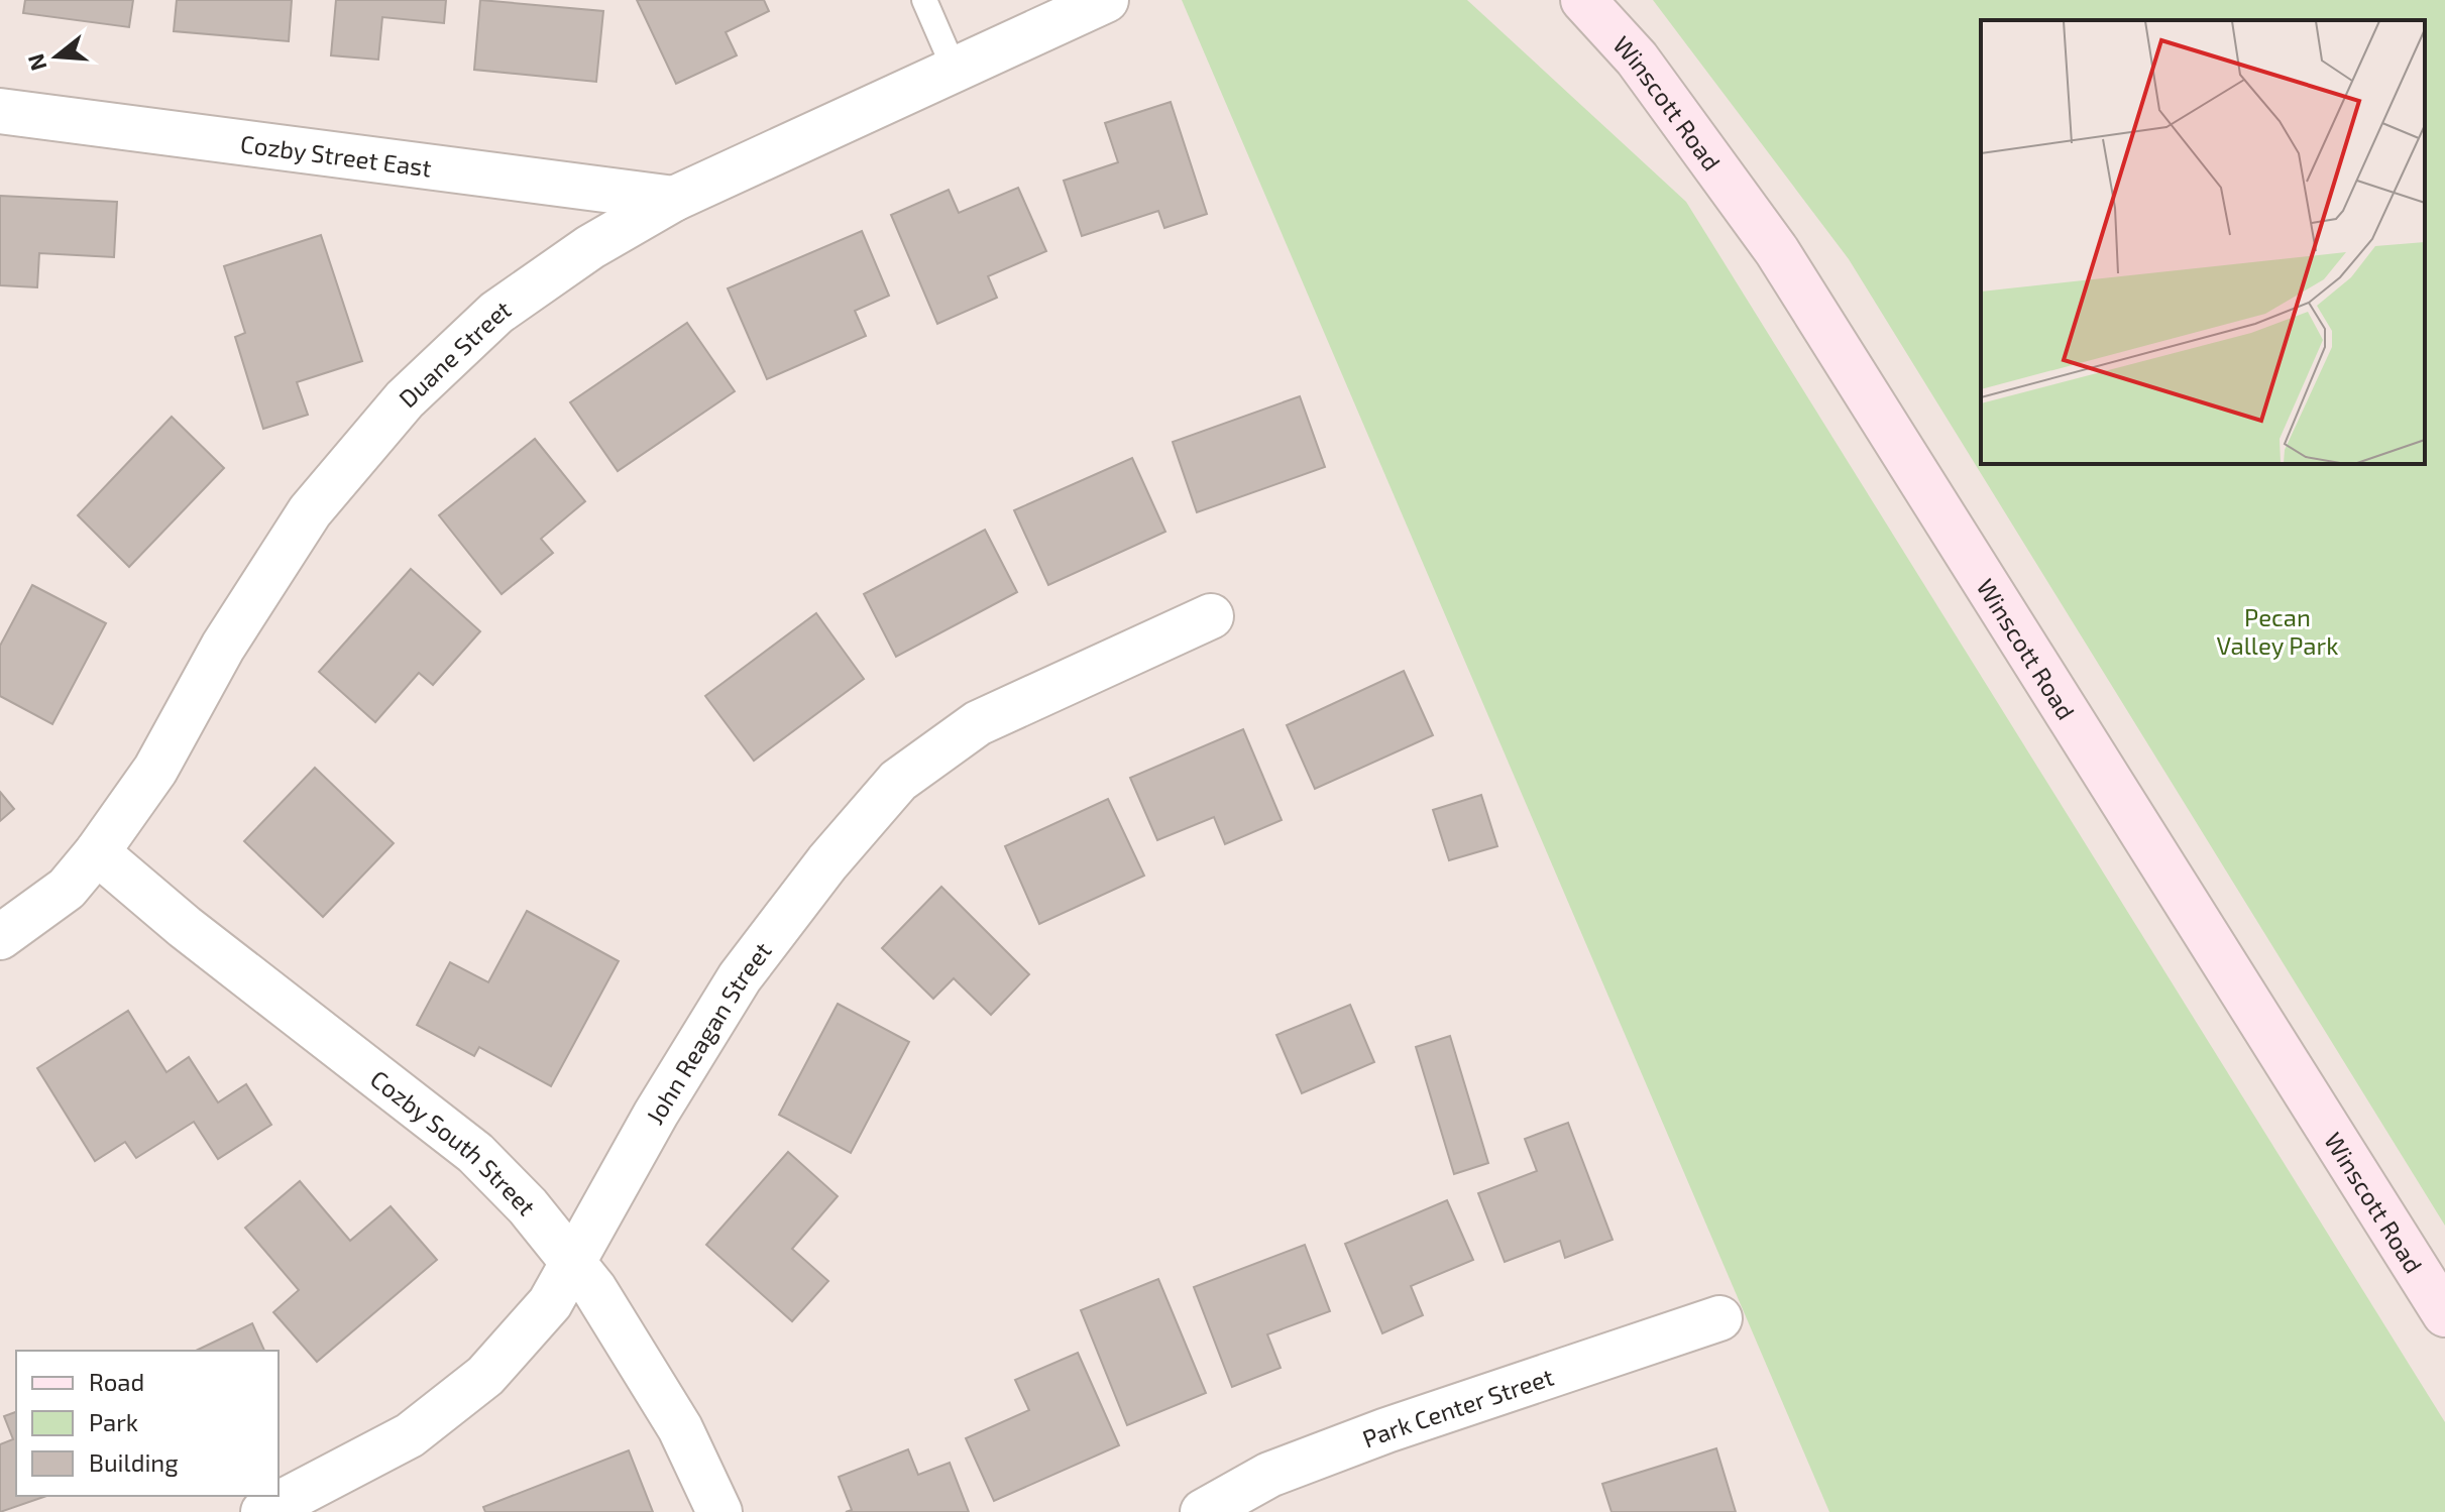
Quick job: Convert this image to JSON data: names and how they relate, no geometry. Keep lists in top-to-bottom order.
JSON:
{
  "streets": {
    "main road": ["Winscott Road"],
    "street": [
      "Cozby Street East",
      "Duane Street",
      "John Reagan Street",
      "Cozby South Street",
      "Park Center Street"
    ]
  },
  "crossings": [
    ["Cozby Street East", "Duane Street"],
    ["Duane Street", "Cozby South Street"],
    ["John Reagan Street", "Cozby South Street"]
  ],
  "parks": ["Pecan Valley Park"],
  "legend": ["Road", "Park", "Building"],
  "north": "left"
}
